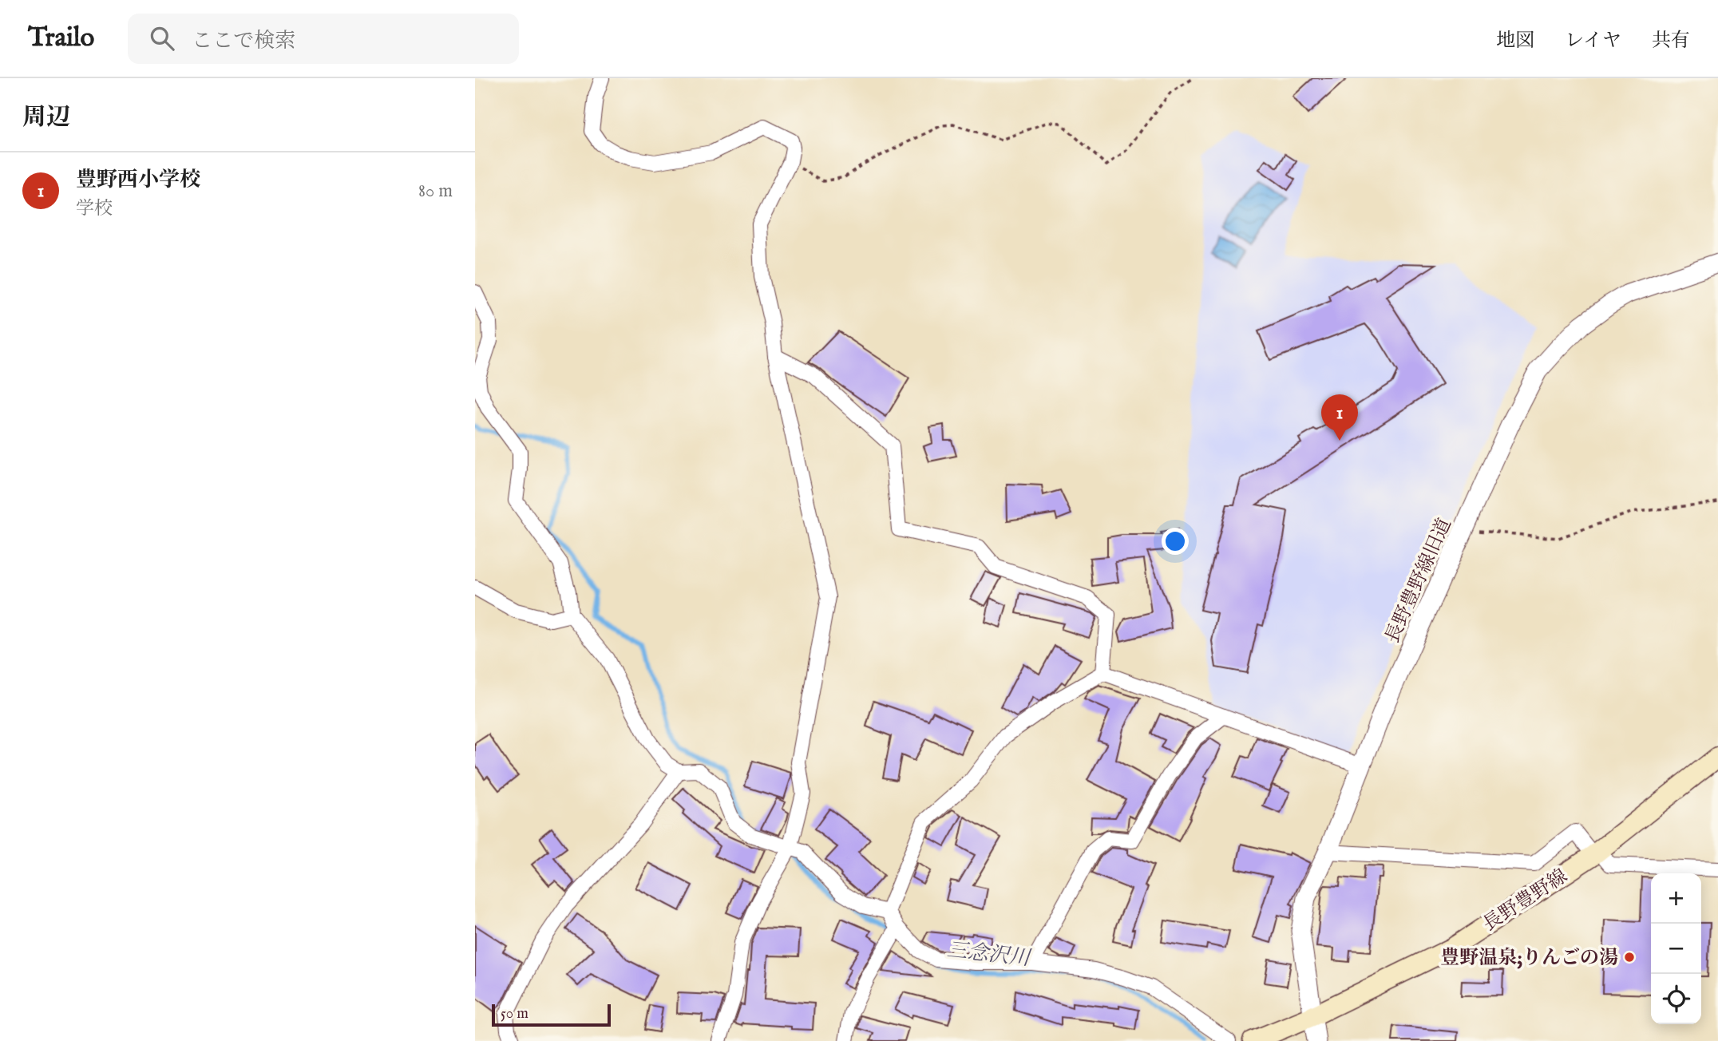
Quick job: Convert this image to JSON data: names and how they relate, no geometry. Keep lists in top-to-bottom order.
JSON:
{
  "streets": {
    "main road": ["長野豊野線"],
    "street": ["長野豊野線旧道"]
  },
  "crossings": [
    ["長野豊野線旧道", "長野豊野線"]
  ],
  "water": ["三念沢川"],
  "places": ["豊野温泉;りんごの湯"],
  "scale_bar": "50 m",
  "page": {
    "header": "Trailo",
    "search": "ここで検索",
    "nav": ["地図", "レイヤ", "共有"],
    "heading": "周辺",
    "list": [
      {
        "mark": "1",
        "name": "豊野西小学校",
        "note": "学校",
        "value": "80 m"
      }
    ],
    "pins": "1",
    "map_buttons": ["+", "−"],
    "scale": "50 m"
  }
}
